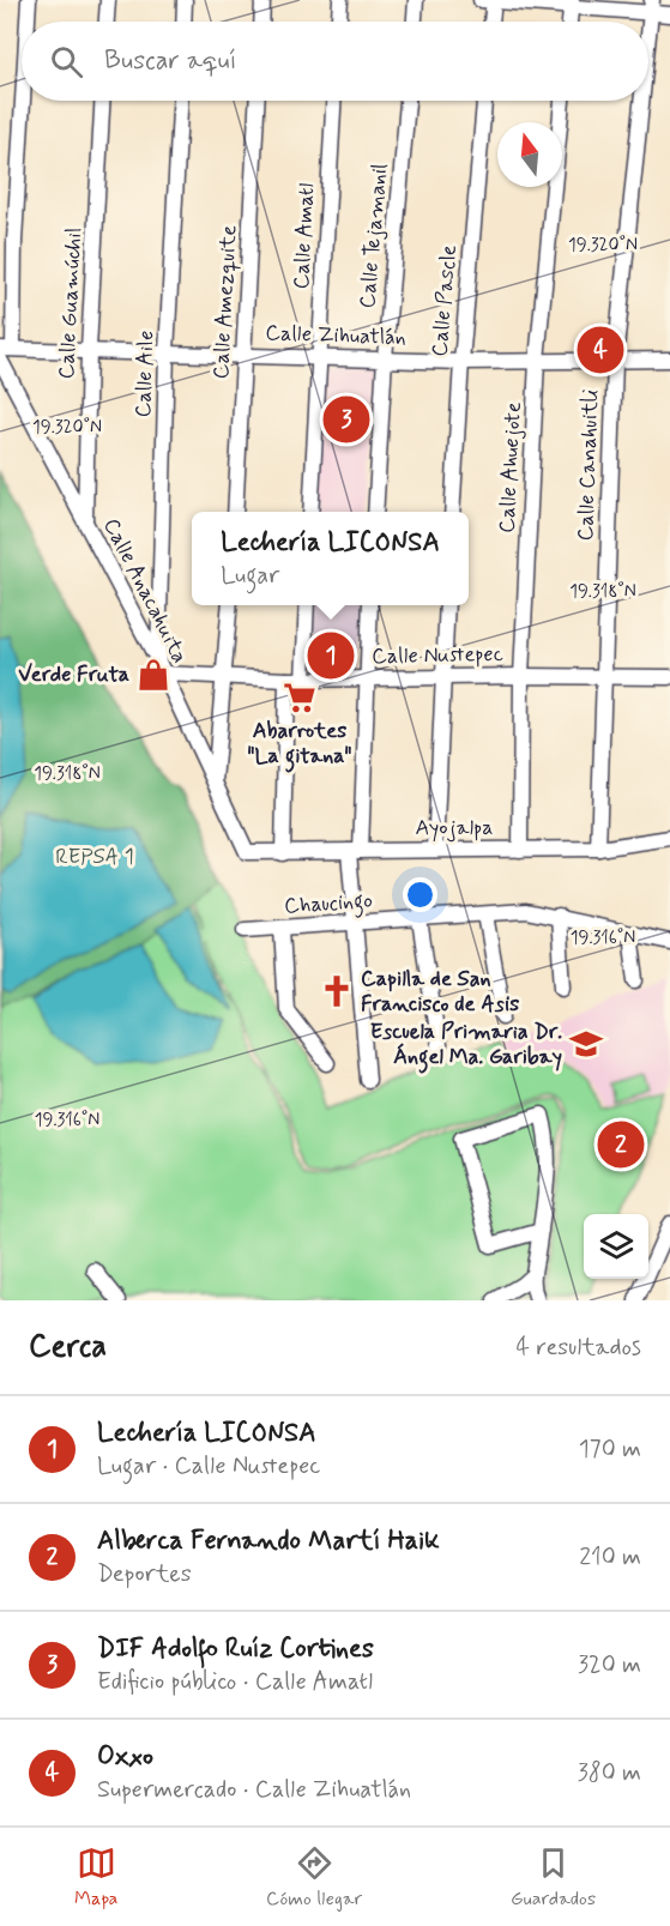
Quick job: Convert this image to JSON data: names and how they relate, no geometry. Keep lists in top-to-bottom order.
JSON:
{
  "streets": {
    "street": [
      "Calle Amatl",
      "Calle Tejamanil",
      "Calle Pascle",
      "Calle Amezquite",
      "Calle Guamúchil",
      "Calle Zihuatlán",
      "Calle Aile",
      "Calle Canahuitli",
      "Calle Ahuejote",
      "Calle Anacahuita",
      "Calle Nustepec",
      "Ayojalpa",
      "Chaucingo"
    ]
  },
  "crossings": [
    ["Calle Amatl", "Calle Zihuatlán"],
    ["Calle Tejamanil", "Calle Zihuatlán"],
    ["Calle Pascle", "Calle Zihuatlán"],
    ["Calle Amezquite", "Calle Zihuatlán"],
    ["Calle Guamúchil", "Calle Zihuatlán"],
    ["Calle Guamúchil", "Calle Anacahuita"],
    ["Calle Zihuatlán", "Calle Aile"],
    ["Calle Zihuatlán", "Calle Canahuitli"],
    ["Calle Zihuatlán", "Calle Ahuejote"],
    ["Calle Aile", "Calle Anacahuita"],
    ["Calle Aile", "Calle Nustepec"],
    ["Calle Canahuitli", "Calle Nustepec"],
    ["Calle Canahuitli", "Ayojalpa"],
    ["Calle Ahuejote", "Calle Nustepec"],
    ["Calle Ahuejote", "Ayojalpa"],
    ["Calle Anacahuita", "Calle Nustepec"],
    ["Calle Anacahuita", "Ayojalpa"]
  ],
  "parks": ["REPSA 1"],
  "places": {
    "shop": ["Verde Fruta"],
    "supermarket": ["Abarrotes \"La gitana\""],
    "church": ["Capilla de San Francisco de Asis"],
    "school or university": ["Escuela Primaria Dr. Ángel Ma. Garibay"]
  },
  "north": "top",
  "page": {
    "search": "Buscar aquí",
    "pins": [
      "4",
      "3",
      "1",
      "2"
    ],
    "popup": ["Lechería LICONSA", "Lugar"],
    "heading": ["Cerca", "4 resultados"],
    "list": [
      {
        "mark": "1",
        "name": "Lechería LICONSA",
        "note": "Lugar · Calle Nustepec",
        "value": "170 m"
      },
      {
        "mark": "2",
        "name": "Alberca Fernando Martí Haik",
        "note": "Deportes",
        "value": "210 m"
      },
      {
        "mark": "3",
        "name": "DIF Adolfo Ruíz Cortines",
        "note": "Edificio público · Calle Amatl",
        "value": "320 m"
      },
      {
        "mark": "4",
        "name": "Oxxo",
        "note": "Supermercado · Calle Zihuatlán",
        "value": "380 m"
      }
    ],
    "nav": ["Mapa", "Cómo llegar", "Guardados"]
  },
  "coordinates": ["19.320°N", "19.318°N", "19.316°N"]
}
